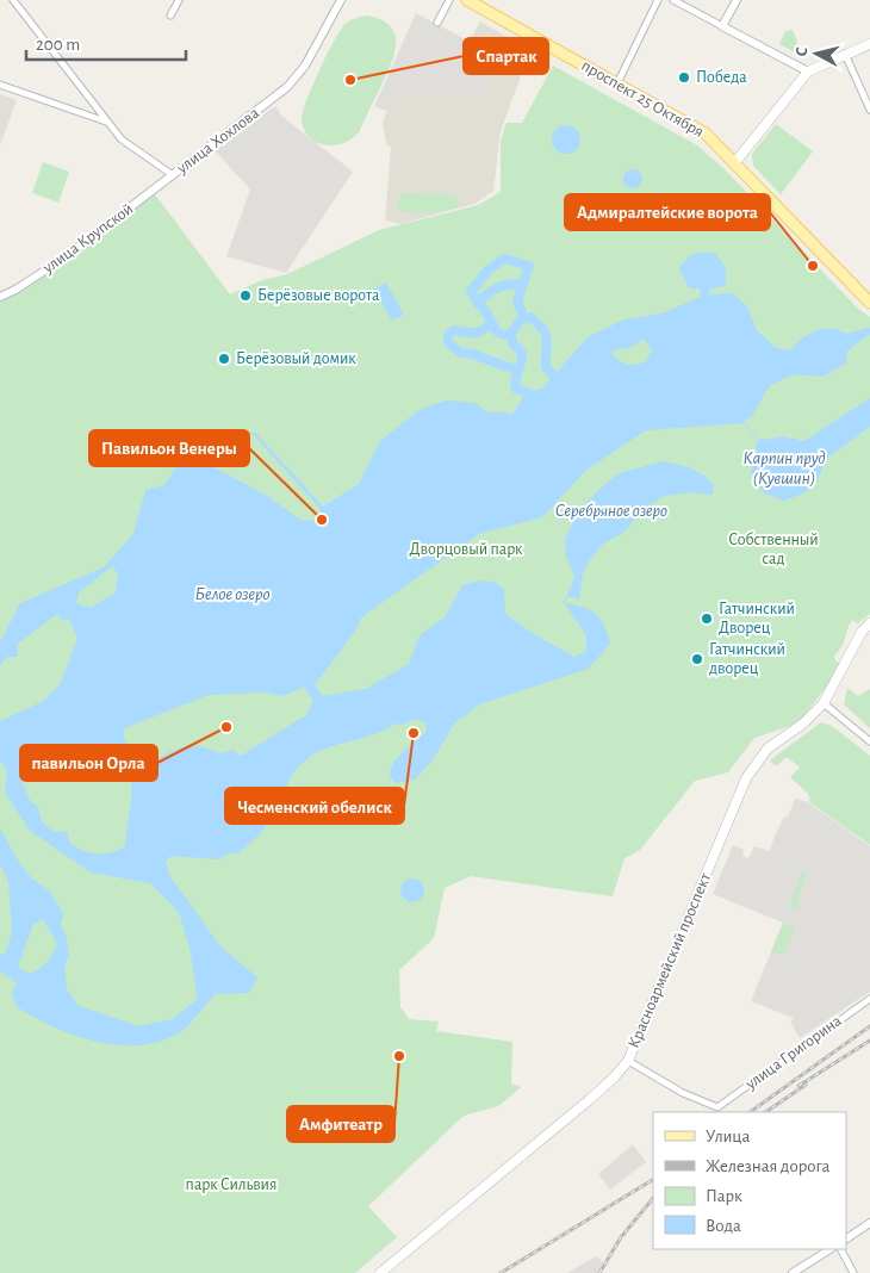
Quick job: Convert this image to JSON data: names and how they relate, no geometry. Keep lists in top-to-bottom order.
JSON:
{
  "streets": {
    "main road": ["проспект 25 Октября", "Красноармейский проспект"],
    "street": ["улица Хохлова", "улица Крупской", "улица Григорина"]
  },
  "crossings": [
    ["улица Хохлова", "улица Крупской"],
    ["Красноармейский проспект", "улица Григорина"]
  ],
  "water": ["Карпин пруд (Кувшин)", "Серебряное озеро", "Белое озеро"],
  "parks": ["Собственный сад", "Дворцовый парк", "парк Сильвия"],
  "places": [
    "Победа",
    "Спартак",
    "Адмиралтейские ворота",
    "Берёзовые ворота",
    "Берёзовый домик",
    "Павильон Венеры",
    "Гатчинский Дворец",
    "Гатчинский дворец",
    "павильон Орла",
    "Чесменский обелиск",
    "Амфитеатр"
  ],
  "legend": [
    "Улица",
    "Железная дорога",
    "Парк",
    "Вода"
  ],
  "scale_bar": "200 m",
  "north": "left"
}
